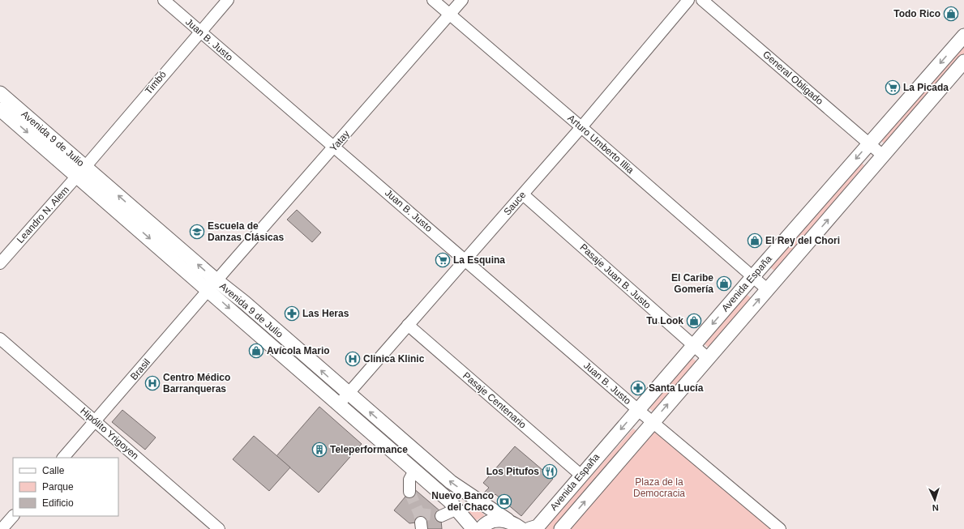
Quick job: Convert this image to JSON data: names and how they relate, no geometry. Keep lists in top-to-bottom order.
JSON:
{
  "streets": {
    "main road": ["Avenida 9 de Julio", "Avenida España"],
    "street": [
      "Juan B. Justo",
      "General Obligado",
      "Timbó",
      "Yatay",
      "Arturo Umberto Illia",
      "Sauce",
      "Leandro N. Alem",
      "Pasaje Juan B. Justo",
      "Brasil",
      "Pasaje Centenario",
      "Hipólito Yrigoyen"
    ]
  },
  "crossings": [
    ["Juan B. Justo", "Timbó"],
    ["Juan B. Justo", "Yatay"],
    ["Juan B. Justo", "Sauce"],
    ["Juan B. Justo", "Avenida España"],
    ["General Obligado", "Avenida España"],
    ["Timbó", "Avenida 9 de Julio"],
    ["Timbó", "Leandro N. Alem"],
    ["Avenida 9 de Julio", "Yatay"],
    ["Avenida 9 de Julio", "Sauce"],
    ["Avenida 9 de Julio", "Leandro N. Alem"],
    ["Avenida 9 de Julio", "Brasil"],
    ["Yatay", "Arturo Umberto Illia"],
    ["Yatay", "Brasil"],
    ["Arturo Umberto Illia", "Sauce"],
    ["Arturo Umberto Illia", "Avenida España"],
    ["Sauce", "Pasaje Juan B. Justo"],
    ["Sauce", "Pasaje Centenario"],
    ["Pasaje Juan B. Justo", "Avenida España"],
    ["Avenida España", "Pasaje Centenario"],
    ["Brasil", "Hipólito Yrigoyen"]
  ],
  "parks": ["Plaza de la Democracia"],
  "places": {
    "shop": [
      "Todo Rico",
      "El Rey del Chori",
      "El Caribe Gomería",
      "Tu Look",
      "Avícola Mario"
    ],
    "supermarket": ["La Picada", "La Esquina"],
    "school or university": ["Escuela de Danzas Clásicas"],
    "pharmacy": ["Las Heras", "Santa Lucía"],
    "hospital": ["Clinica Klinic", "Centro Médico Barranqueras"],
    "building": ["Teleperformance"],
    "restaurant": ["Los Pitufos"],
    "bank": ["Nuevo Banco del Chaco"]
  },
  "legend": ["Calle", "Parque", "Edificio"],
  "north": "bottom"
}
